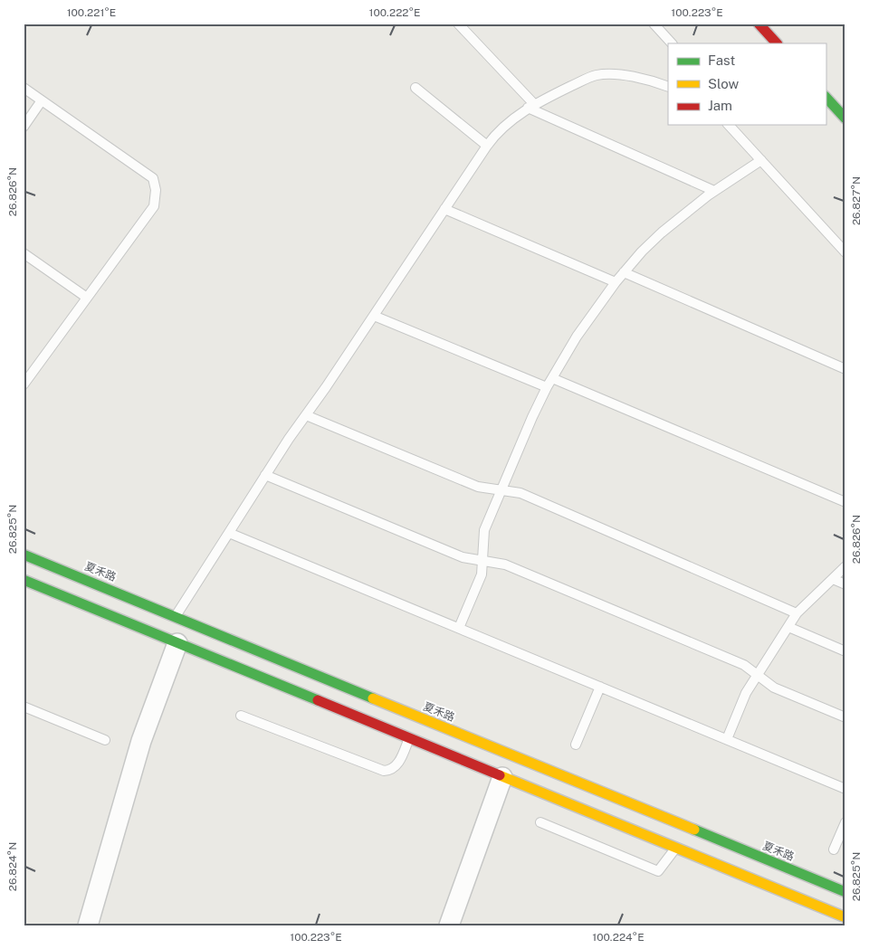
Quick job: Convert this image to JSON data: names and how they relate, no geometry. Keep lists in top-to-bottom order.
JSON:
{
  "streets": {
    "street": ["夏禾路"]
  },
  "legend": ["Fast", "Slow", "Jam"],
  "coordinates": [
    "100.221°E",
    "100.222°E",
    "100.223°E",
    "26.826°N",
    "26.827°N",
    "26.825°N",
    "26.824°N",
    "100.224°E"
  ]
}
